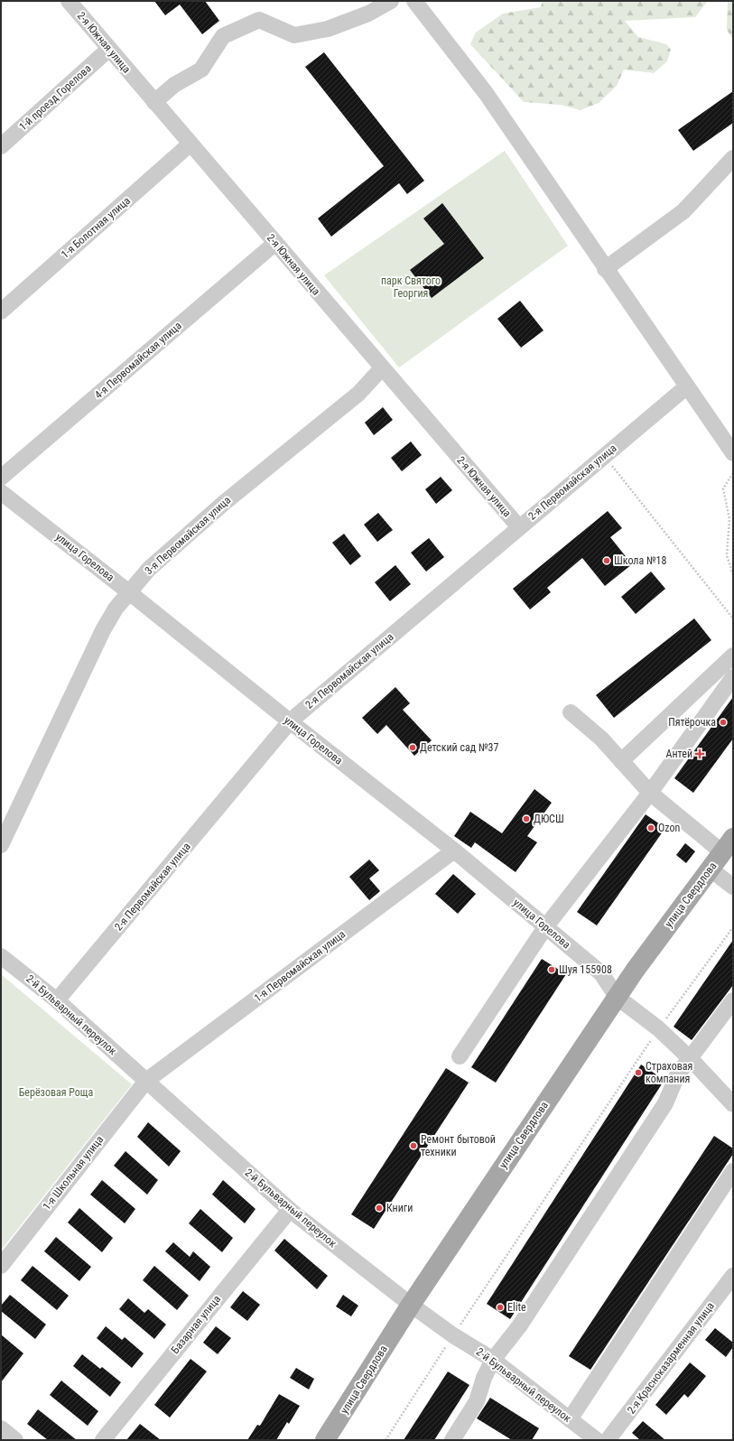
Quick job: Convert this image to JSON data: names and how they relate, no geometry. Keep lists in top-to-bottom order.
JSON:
{
  "streets": {
    "main road": ["улица Свердлова"],
    "street": [
      "2-я Южная улица",
      "1-й проезд Горелова",
      "1-я Болотная улица",
      "4-я Первомайская улица",
      "2-я Первомайская улица",
      "3-я Первомайская улица",
      "улица Горелова",
      "1-я Первомайская улица",
      "2-й Бульварный переулок",
      "1-я Школьная улица",
      "Базарная улица",
      "2-я Красноказарменная улица"
    ]
  },
  "crossings": [
    ["2-я Южная улица", "1-й проезд Горелова"],
    ["2-я Южная улица", "1-я Болотная улица"],
    ["2-я Южная улица", "4-я Первомайская улица"],
    ["2-я Южная улица", "2-я Первомайская улица"],
    ["2-я Южная улица", "3-я Первомайская улица"],
    ["2-я Первомайская улица", "улица Горелова"],
    ["2-я Первомайская улица", "2-й Бульварный переулок"],
    ["3-я Первомайская улица", "улица Горелова"],
    ["улица Горелова", "улица Свердлова"],
    ["улица Горелова", "1-я Первомайская улица"],
    ["улица Свердлова", "2-й Бульварный переулок"],
    ["1-я Первомайская улица", "2-й Бульварный переулок"],
    ["1-я Первомайская улица", "1-я Школьная улица"],
    ["2-й Бульварный переулок", "1-я Школьная улица"],
    ["2-й Бульварный переулок", "Базарная улица"]
  ],
  "parks": ["парк Святого Георгия", "Берёзовая Роща"],
  "places": {
    "other": [
      "Школа №18",
      "Пятёрочка",
      "Детский сад №37",
      "ДЮСШ",
      "Ozon",
      "Шуя 155908",
      "Страховая компания",
      "Ремонт бытовой техники",
      "Книги",
      "Elite"
    ],
    "health": ["Антей"]
  }
}
